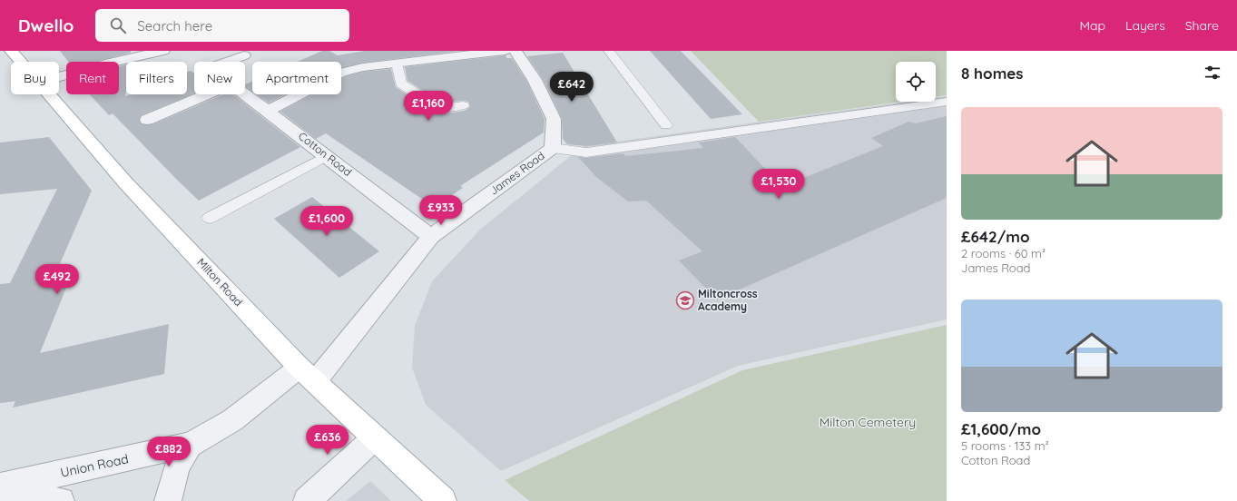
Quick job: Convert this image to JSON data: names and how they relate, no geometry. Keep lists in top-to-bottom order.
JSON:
{
  "streets": {
    "main road": ["Milton Road"],
    "street": ["Cotton Road", "James Road", "Union Road"]
  },
  "crossings": [
    ["Cotton Road", "James Road"],
    ["Milton Road", "Union Road"]
  ],
  "parks": ["Milton Cemetery"],
  "places": {
    "school or university": ["Miltoncross Academy"]
  },
  "page": {
    "header": "Dwello",
    "search": "Search here",
    "nav": ["Map", "Layers", "Share"],
    "heading": "8 homes",
    "chip": [
      "Buy",
      "Rent",
      "Filters",
      "New",
      "Apartment"
    ],
    "price": [
      "£642",
      "£1,160",
      "£1,530",
      "£933",
      "£1,600",
      "£492",
      "£636",
      "£882"
    ],
    "list": [
      {
        "name": "£642/mo",
        "note": "2 rooms · 60 m² · James Road"
      },
      {
        "name": "£1,600/mo",
        "note": "5 rooms · 133 m² · Cotton Road"
      }
    ]
  }
}
